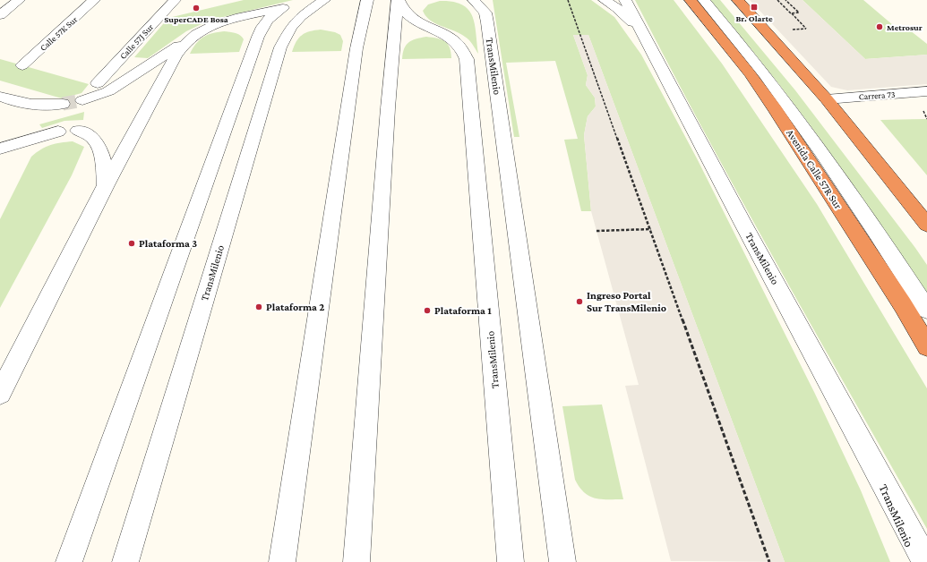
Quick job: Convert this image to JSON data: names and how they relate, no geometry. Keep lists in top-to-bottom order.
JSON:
{
  "streets": {
    "highway": ["Avenida Calle 57R Sur"],
    "street": [
      "Calle 57K Sur",
      "Calle 57J Sur",
      "TransMilenio",
      "Carrera 73"
    ]
  },
  "places": {
    "transit": ["Br. Olarte"],
    "other": [
      "SuperCADE Bosa",
      "Metrosur",
      "Plataforma 3",
      "Ingreso Portal Sur TransMilenio",
      "Plataforma 2",
      "Plataforma 1"
    ]
  }
}
